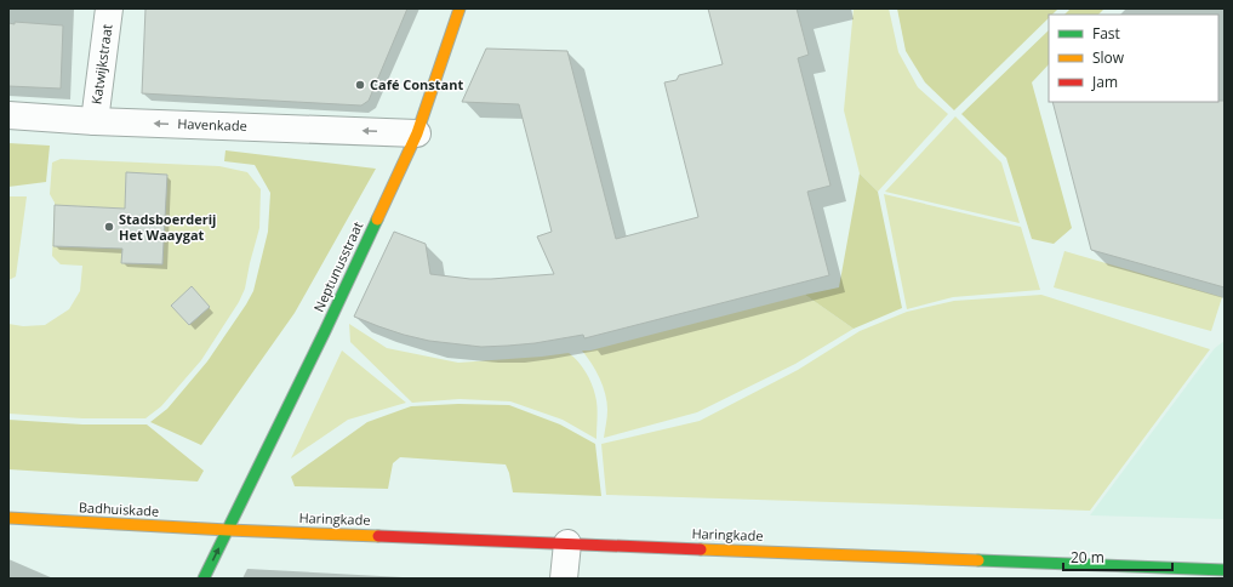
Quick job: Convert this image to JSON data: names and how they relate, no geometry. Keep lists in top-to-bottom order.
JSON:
{
  "streets": {
    "street": [
      "Katwijkstraat",
      "Havenkade",
      "Neptunusstraat",
      "Badhuiskade",
      "Haringkade"
    ]
  },
  "crossings": [
    ["Katwijkstraat", "Havenkade"],
    ["Havenkade", "Neptunusstraat"],
    ["Neptunusstraat", "Badhuiskade"],
    ["Neptunusstraat", "Haringkade"],
    ["Badhuiskade", "Haringkade"]
  ],
  "one_way": ["Havenkade"],
  "places": ["Café Constant", "Stadsboerderij Het Waaygat"],
  "legend": ["Fast", "Slow", "Jam"],
  "scale_bar": "20 m"
}
